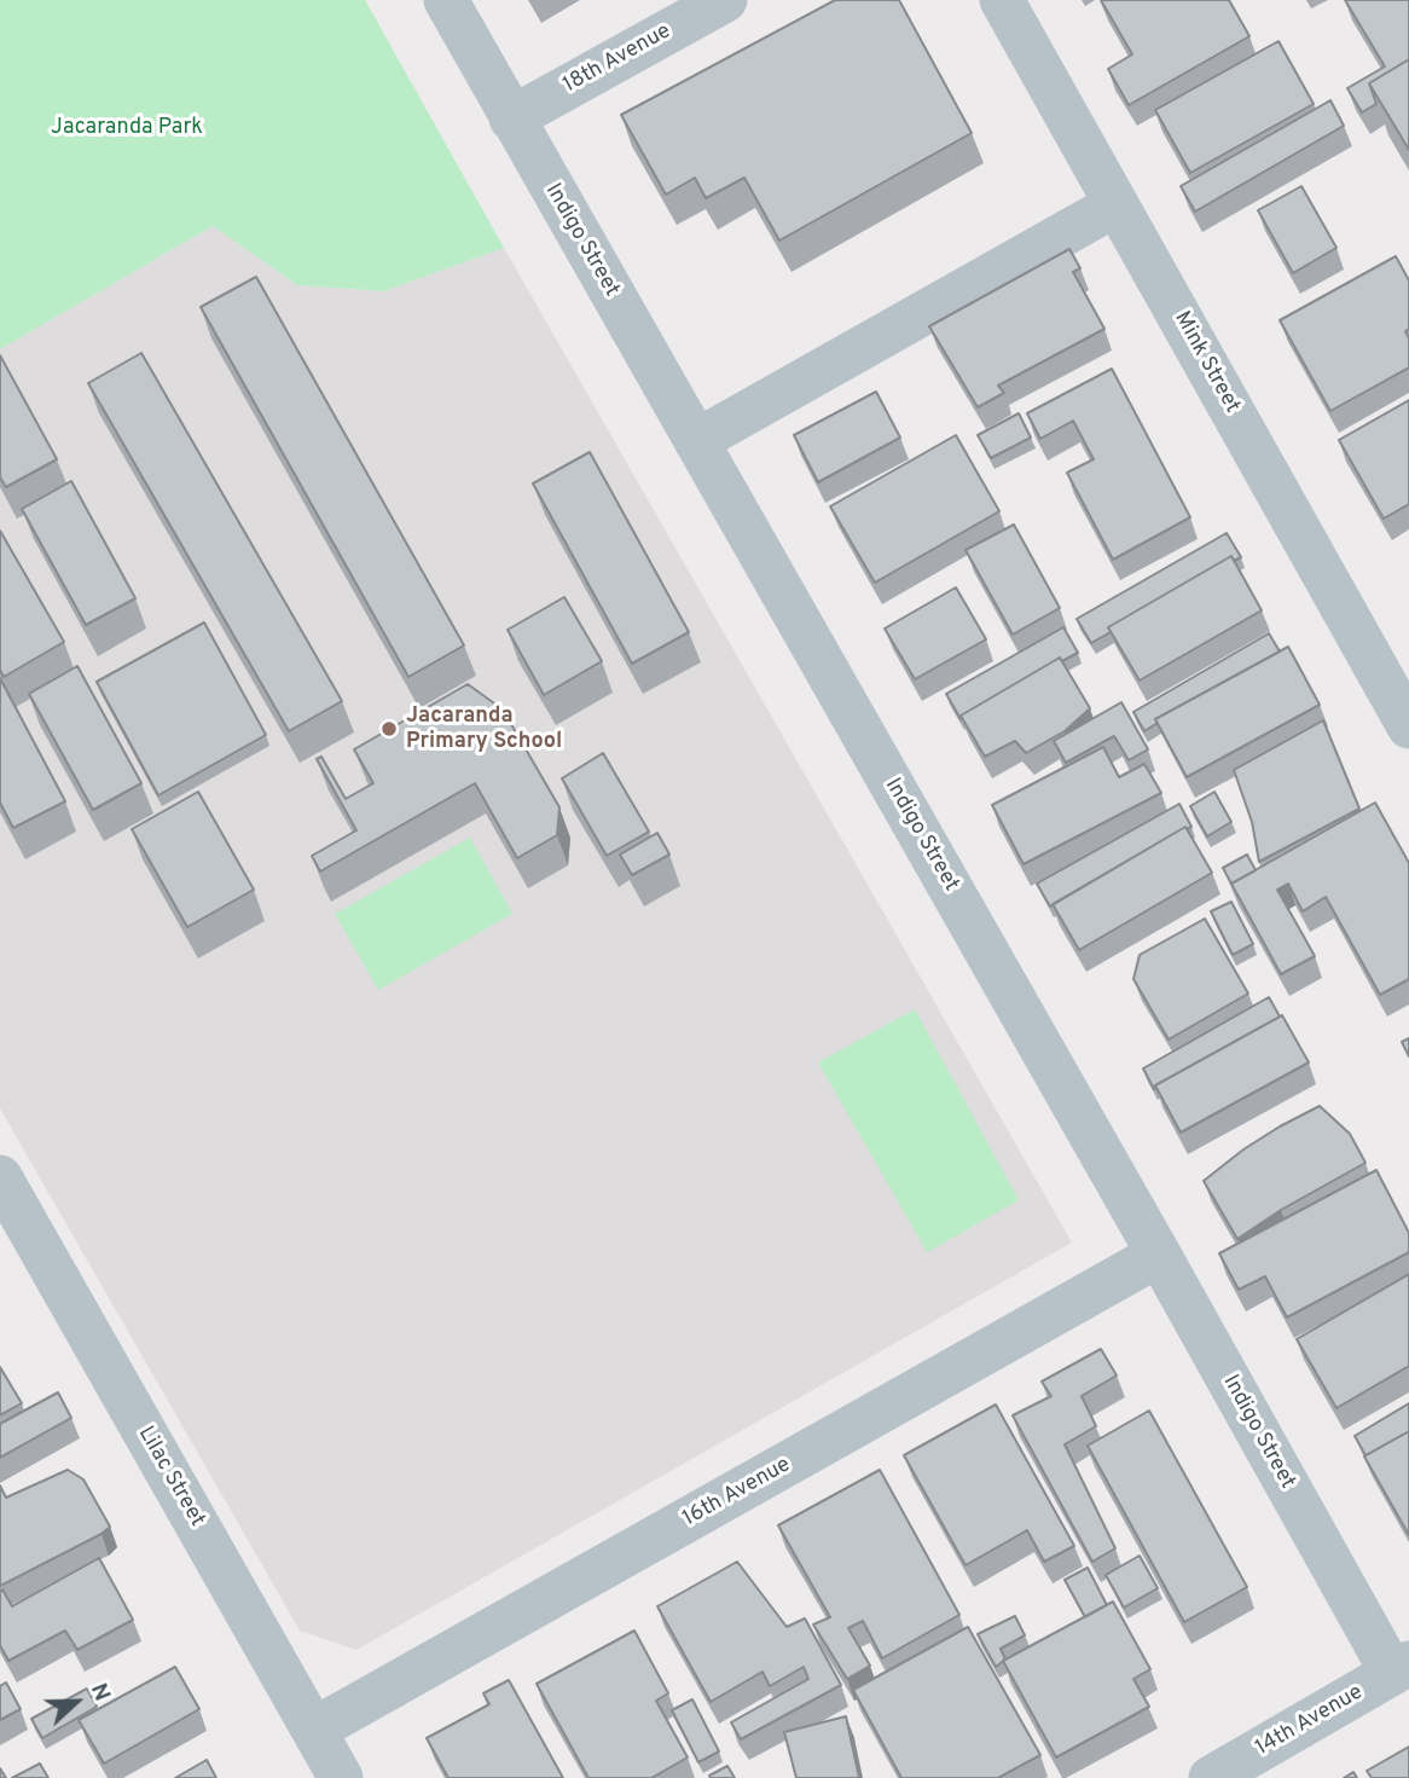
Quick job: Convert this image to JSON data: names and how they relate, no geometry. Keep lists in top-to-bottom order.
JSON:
{
  "streets": {
    "street": [
      "18th Avenue",
      "Indigo Street",
      "Mink Street",
      "Lilac Street",
      "16th Avenue",
      "14th Avenue"
    ]
  },
  "crossings": [
    ["18th Avenue", "Indigo Street"],
    ["Indigo Street", "16th Avenue"],
    ["Indigo Street", "14th Avenue"],
    ["Lilac Street", "16th Avenue"]
  ],
  "parks": ["Jacaranda Park"],
  "places": ["Jacaranda Primary School"],
  "north": "right"
}
